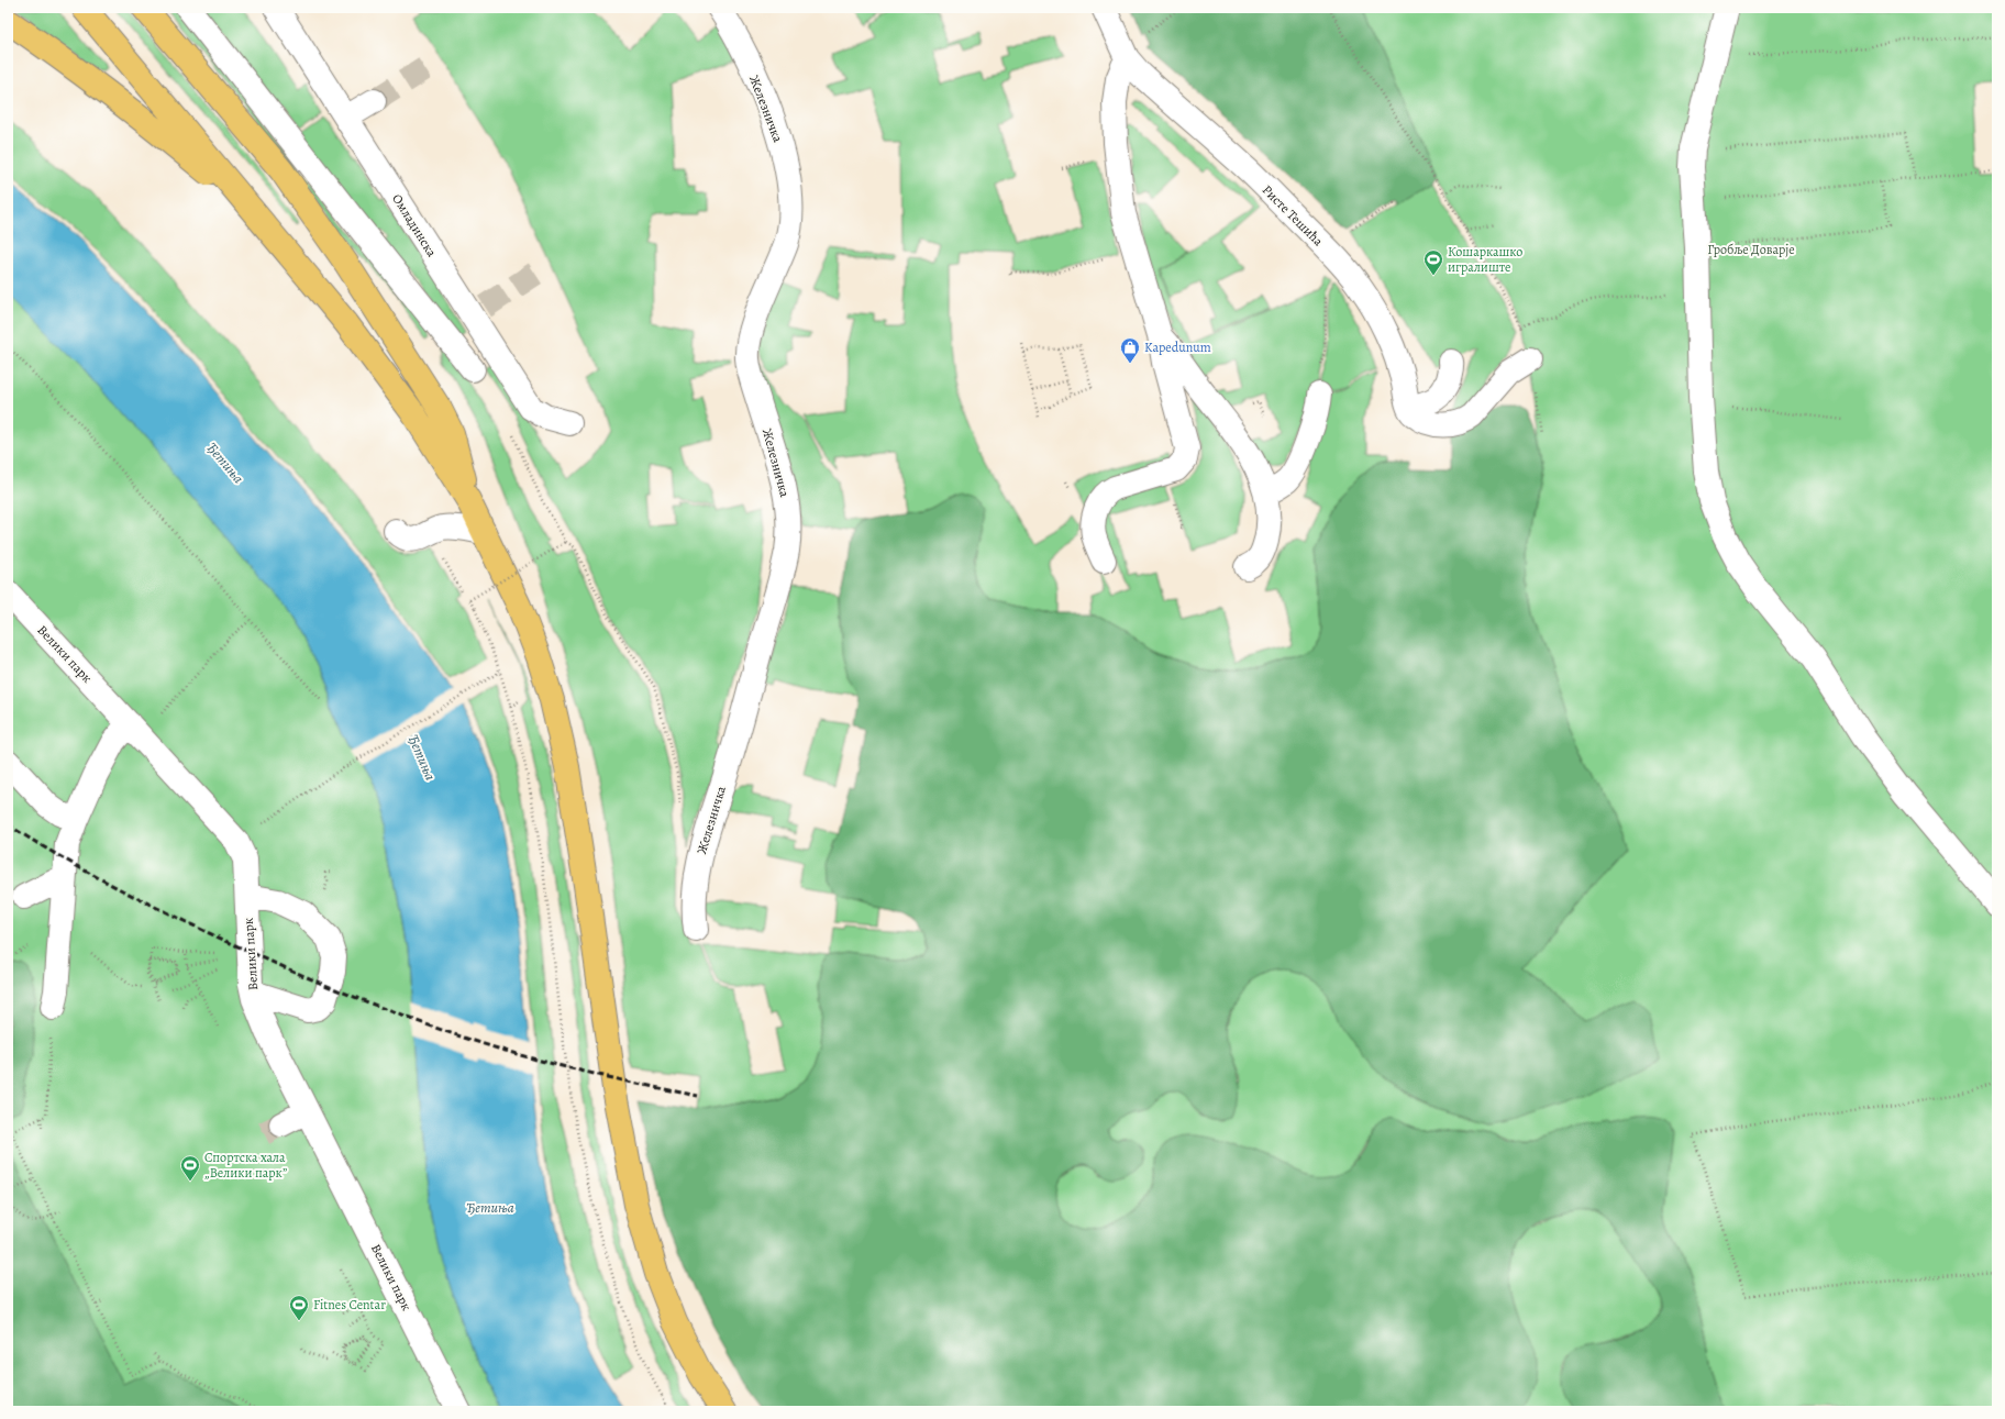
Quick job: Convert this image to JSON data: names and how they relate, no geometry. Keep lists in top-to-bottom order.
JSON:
{
  "streets": {
    "street": [
      "Железничка",
      "Ристе Тешића",
      "Омладинска",
      "Велики парк"
    ]
  },
  "water": ["Ђетиња"],
  "parks": ["Гробље Доварје"],
  "places": {
    "sports": ["Кошаркашко игралиште", "Спортска хала „Велики парк”", "Fitnes Centar"],
    "shop": ["Kapedunum"]
  }
}
